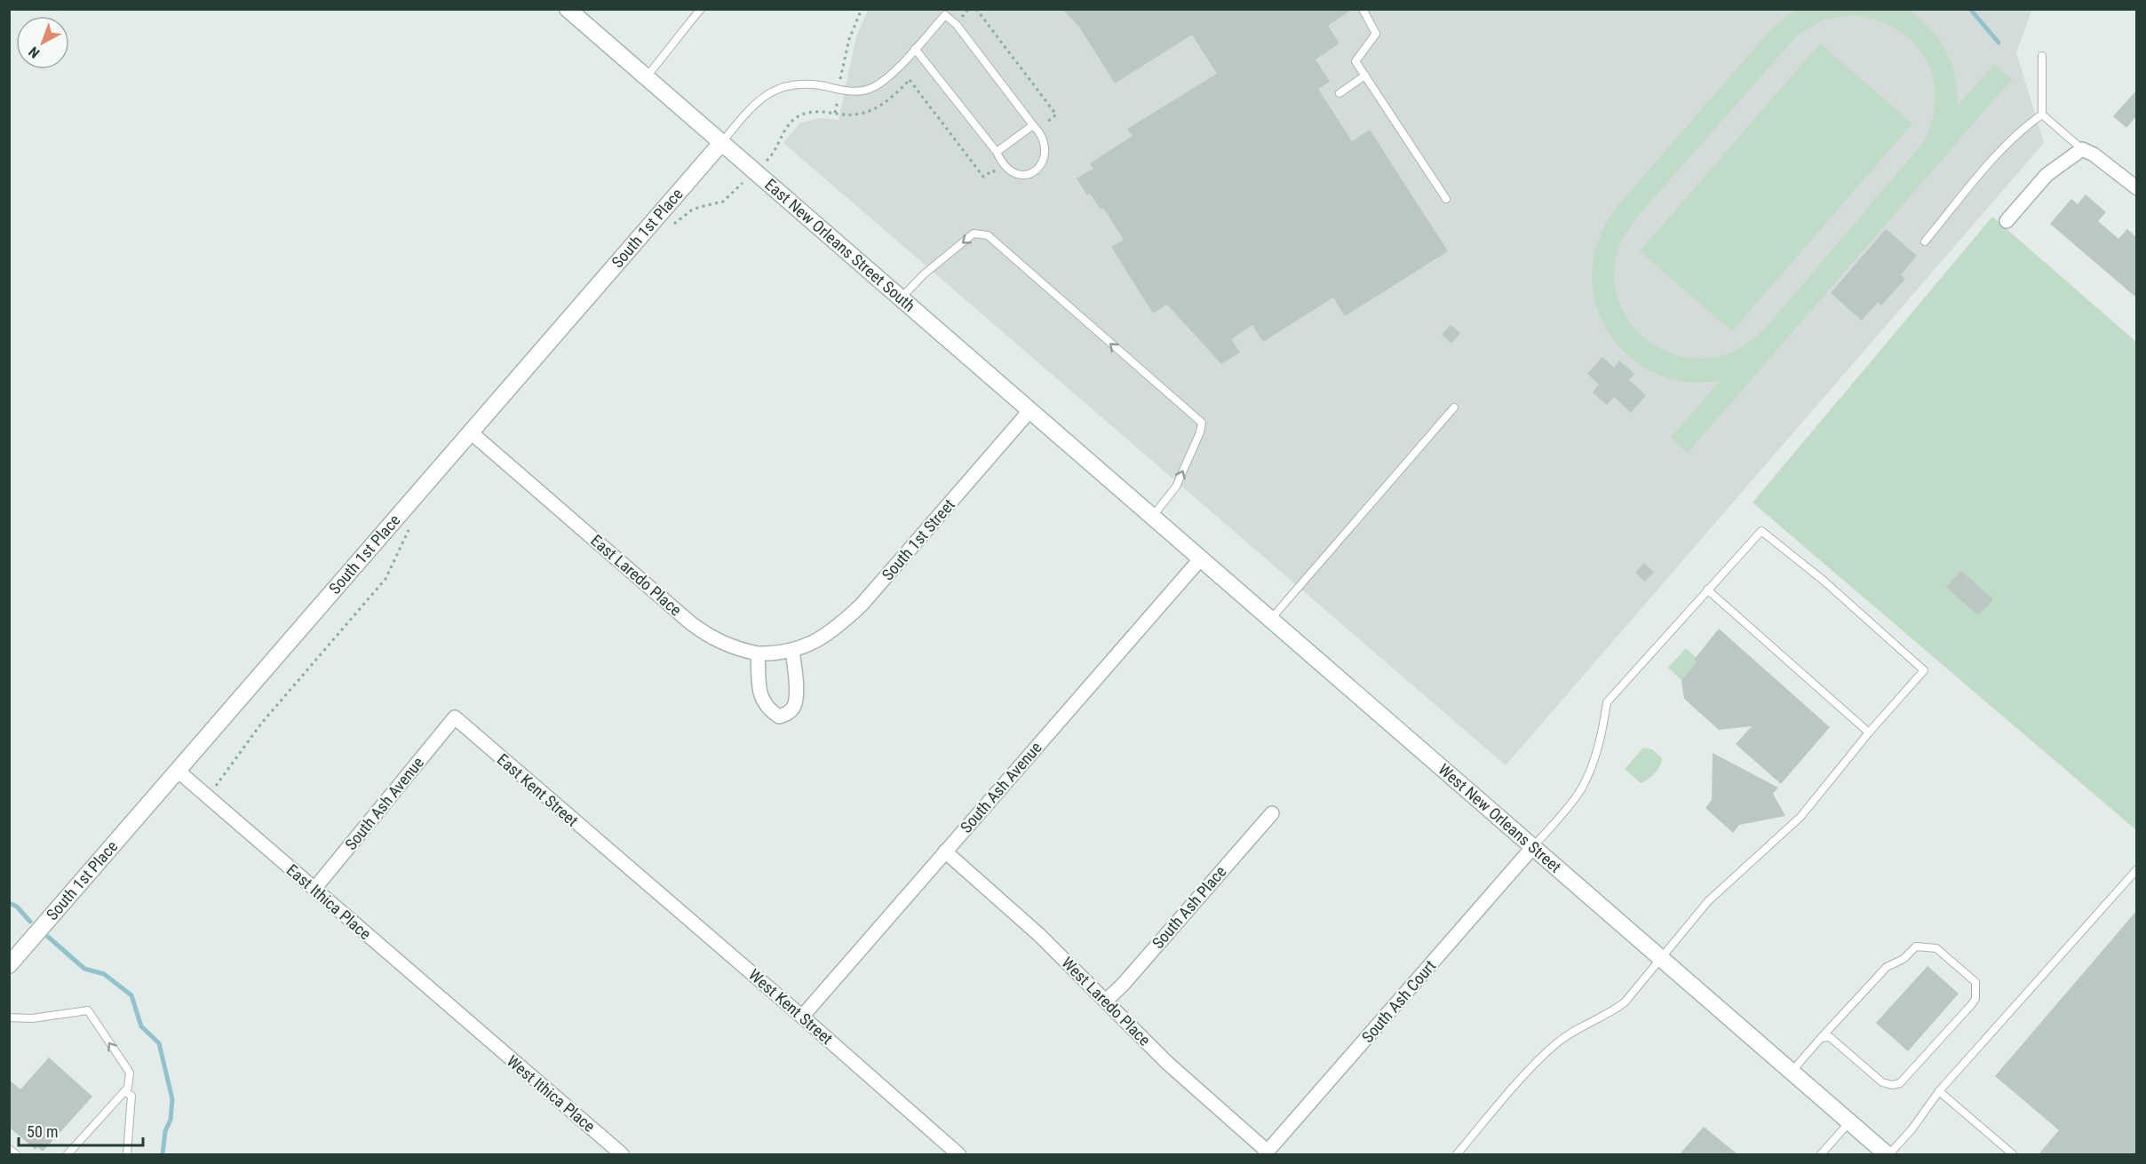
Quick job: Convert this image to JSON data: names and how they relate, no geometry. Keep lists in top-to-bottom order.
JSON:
{
  "streets": {
    "main road": ["South 1st Place", "East New Orleans Street South", "West New Orleans Street"],
    "street": [
      "South 1st Street",
      "East Laredo Place",
      "South Ash Avenue",
      "East Kent Street",
      "East Ithica Place",
      "South Ash Place",
      "West Laredo Place",
      "South Ash Court",
      "West Kent Street",
      "West Ithica Place"
    ]
  },
  "crossings": [
    ["South 1st Place", "East New Orleans Street South"],
    ["South 1st Place", "East Laredo Place"],
    ["South 1st Place", "East Ithica Place"],
    ["East New Orleans Street South", "South 1st Street"],
    ["East New Orleans Street South", "West New Orleans Street"],
    ["South 1st Street", "East Laredo Place"],
    ["South Ash Avenue", "East Kent Street"],
    ["South Ash Avenue", "West New Orleans Street"],
    ["South Ash Avenue", "East Ithica Place"],
    ["South Ash Avenue", "West Laredo Place"],
    ["South Ash Avenue", "West Kent Street"],
    ["East Kent Street", "West Kent Street"],
    ["West New Orleans Street", "South Ash Court"],
    ["East Ithica Place", "West Ithica Place"],
    ["South Ash Place", "West Laredo Place"],
    ["West Laredo Place", "South Ash Court"]
  ],
  "scale_bar": "50 m",
  "north": "bottom left"
}
